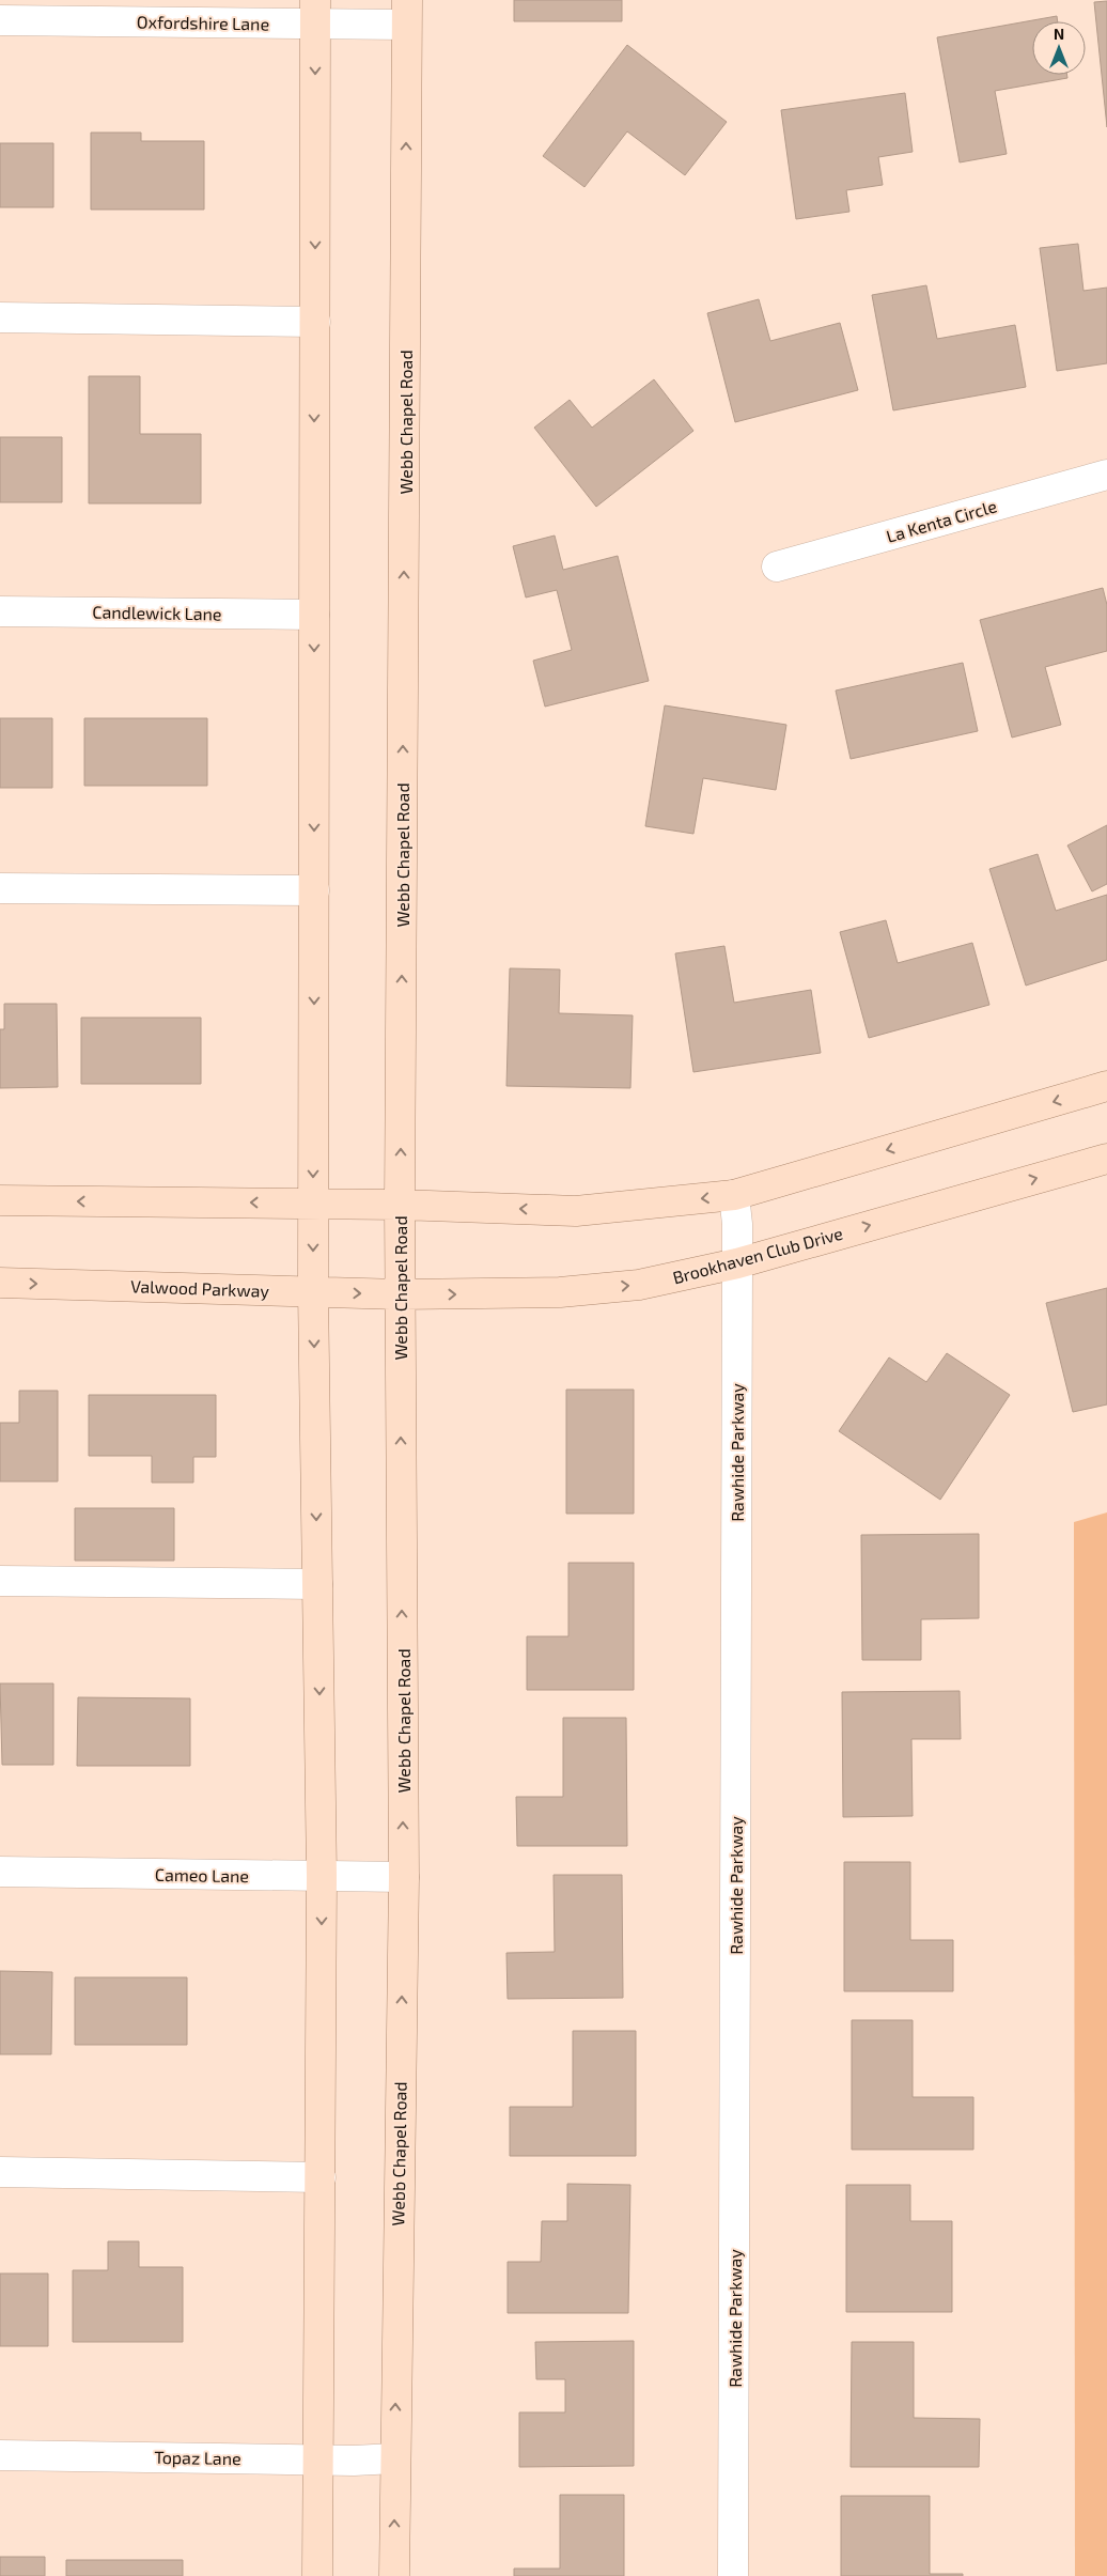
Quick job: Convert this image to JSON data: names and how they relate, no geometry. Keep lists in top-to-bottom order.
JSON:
{
  "streets": {
    "main road": ["Webb Chapel Road", "Brookhaven Club Drive", "Valwood Parkway"],
    "street": [
      "Oxfordshire Lane",
      "La Kenta Circle",
      "Candlewick Lane",
      "Rawhide Parkway",
      "Cameo Lane",
      "Topaz Lane"
    ]
  },
  "crossings": [
    ["Oxfordshire Lane", "Webb Chapel Road"],
    ["Webb Chapel Road", "Brookhaven Club Drive"],
    ["Webb Chapel Road", "Valwood Parkway"],
    ["Webb Chapel Road", "Cameo Lane"],
    ["Webb Chapel Road", "Topaz Lane"],
    ["Brookhaven Club Drive", "Valwood Parkway"],
    ["Brookhaven Club Drive", "Rawhide Parkway"]
  ],
  "north": "top"
}
